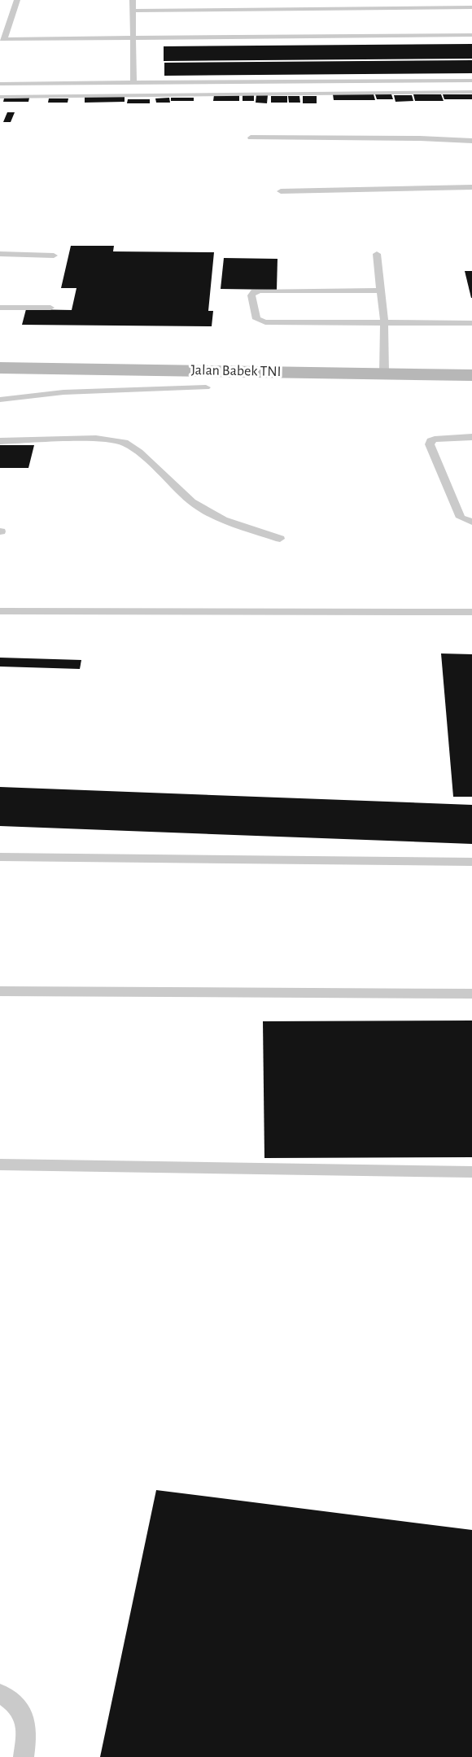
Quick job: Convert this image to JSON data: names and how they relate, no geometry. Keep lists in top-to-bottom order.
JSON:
{
  "streets": {
    "street": ["Jalan Babek TNI"]
  }
}
